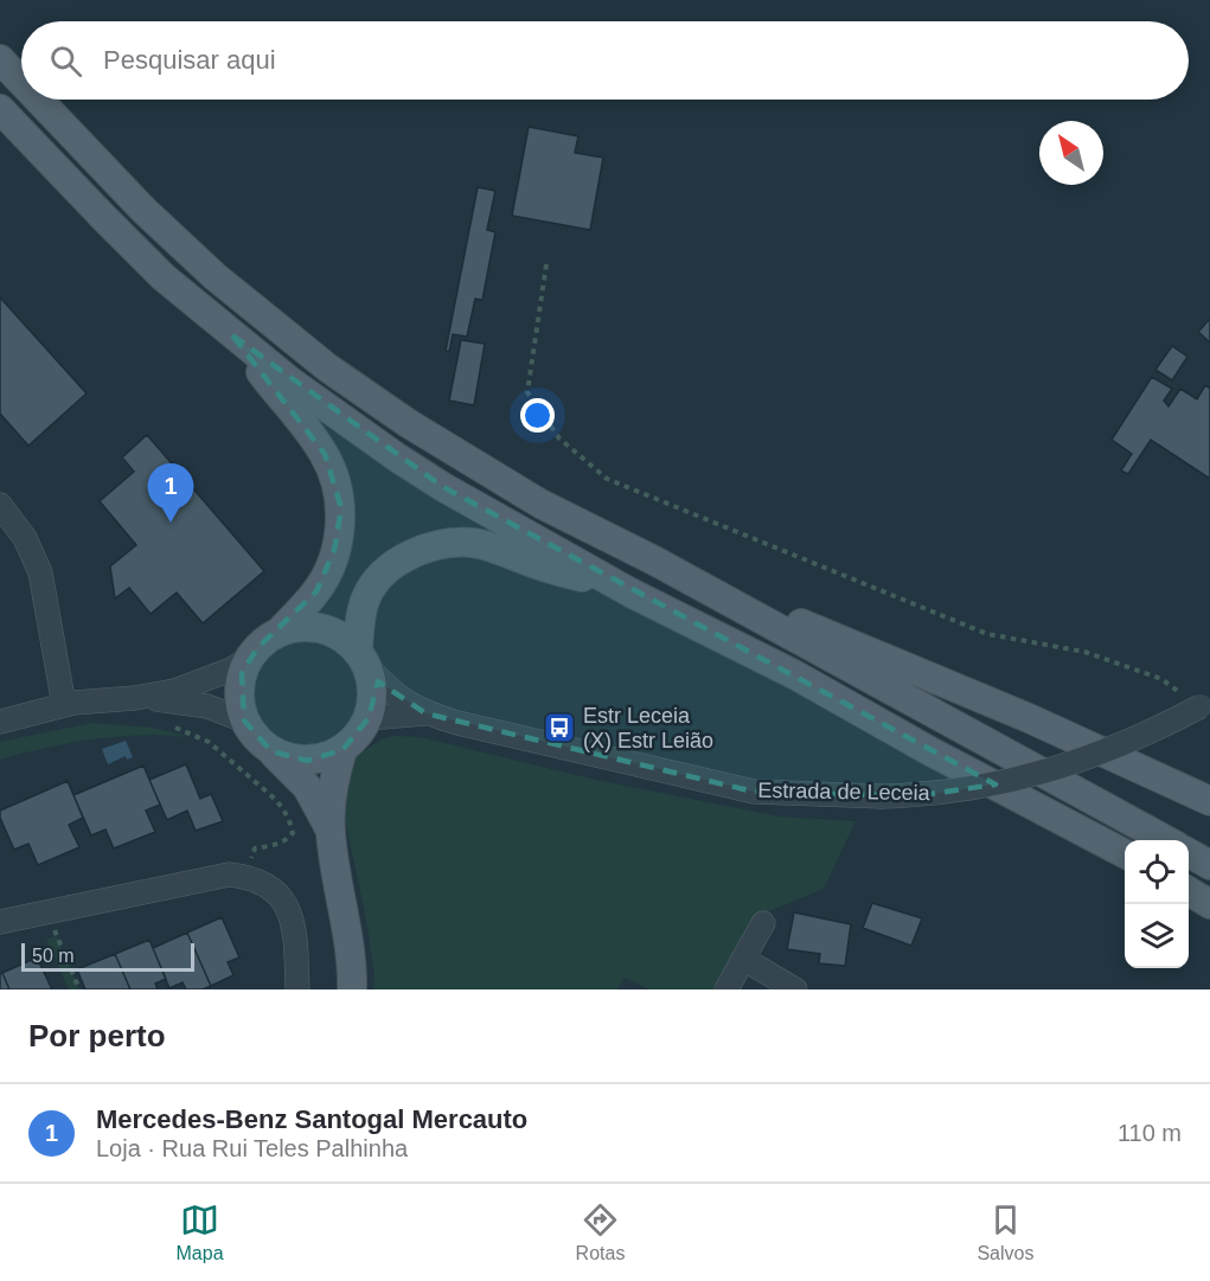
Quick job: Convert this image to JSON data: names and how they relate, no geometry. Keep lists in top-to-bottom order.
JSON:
{
  "streets": {
    "street": ["Estrada de Leceia"]
  },
  "places": {
    "bus stop": ["Estr Leceia (X) Estr Leião"]
  },
  "scale_bar": "50 m",
  "north": "top left",
  "page": {
    "search": "Pesquisar aqui",
    "pins": "1",
    "scale": "50 m",
    "heading": "Por perto",
    "list": [
      {
        "mark": "1",
        "name": "Mercedes-Benz Santogal Mercauto",
        "note": "Loja · Rua Rui Teles Palhinha",
        "value": "110 m"
      }
    ],
    "nav": ["Mapa", "Rotas", "Salvos"]
  }
}
